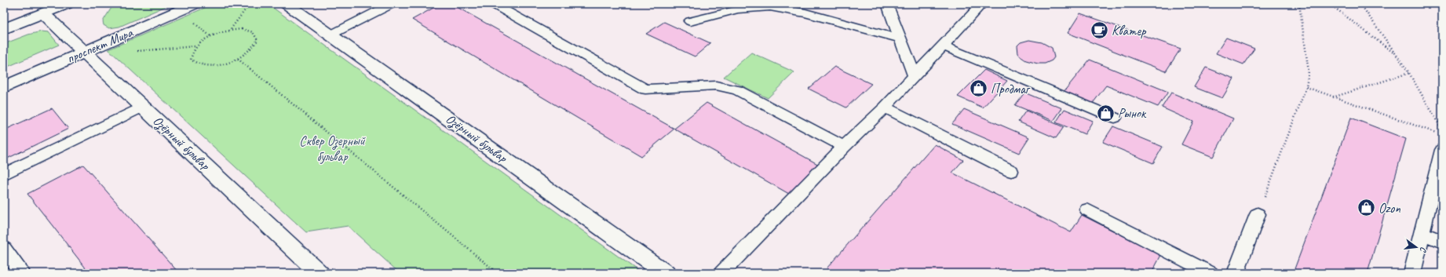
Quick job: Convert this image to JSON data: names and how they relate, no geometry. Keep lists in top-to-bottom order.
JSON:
{
  "streets": {
    "street": ["проспект Мира", "Озёрный бульвар"]
  },
  "crossings": [
    ["проспект Мира", "Озёрный бульвар"]
  ],
  "parks": ["Сквер Озерный бульвар"],
  "places": {
    "cafe": ["Кватер"],
    "shop": ["Продмаг", "Рынок", "Ozon"]
  },
  "north": "right"
}
